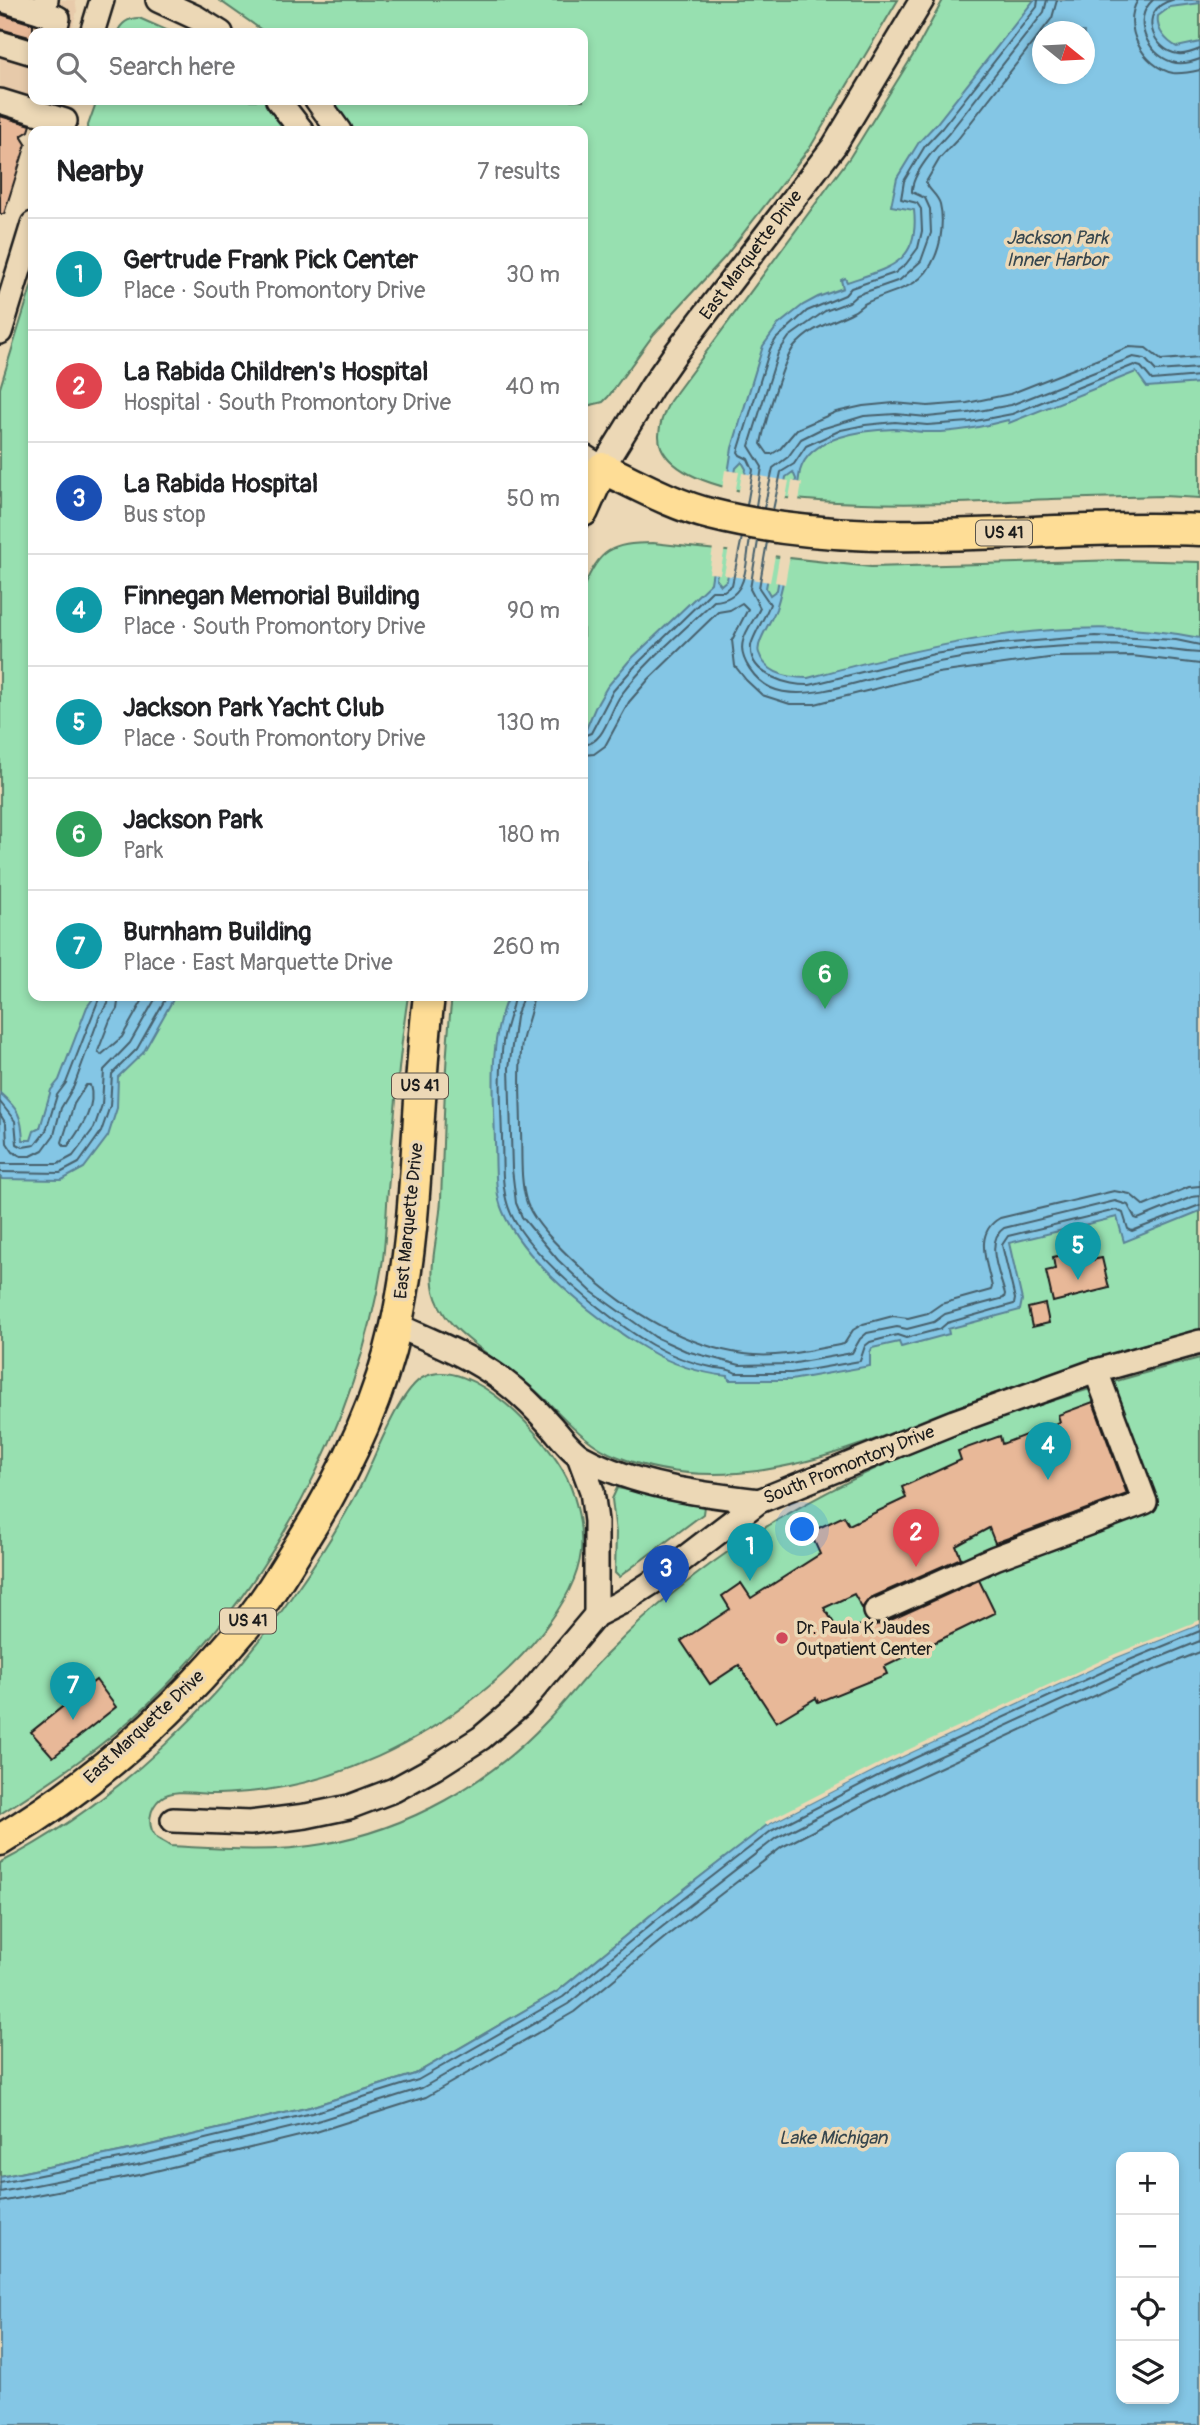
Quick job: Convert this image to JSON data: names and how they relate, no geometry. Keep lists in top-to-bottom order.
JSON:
{
  "streets": {
    "main road": ["East Marquette Drive", "US 41"],
    "street": ["South Promontory Drive"]
  },
  "crossings": [
    ["East Marquette Drive", "US 41"]
  ],
  "water": ["Jackson Park Inner Harbor", "Lake Michigan"],
  "places": ["Dr. Paula K Jaudes Outpatient Center"],
  "north": "right",
  "page": {
    "search": "Search here",
    "heading": ["Nearby", "7 results"],
    "list": [
      {
        "mark": "1",
        "name": "Gertrude Frank Pick Center",
        "note": "Place · South Promontory Drive",
        "value": "30 m"
      },
      {
        "mark": "2",
        "name": "La Rabida Children's Hospital",
        "note": "Hospital · South Promontory Drive",
        "value": "40 m"
      },
      {
        "mark": "3",
        "name": "La Rabida Hospital",
        "note": "Bus stop",
        "value": "50 m"
      },
      {
        "mark": "4",
        "name": "Finnegan Memorial Building",
        "note": "Place · South Promontory Drive",
        "value": "90 m"
      },
      {
        "mark": "5",
        "name": "Jackson Park Yacht Club",
        "note": "Place · South Promontory Drive",
        "value": "130 m"
      },
      {
        "mark": "6",
        "name": "Jackson Park",
        "note": "Park",
        "value": "180 m"
      },
      {
        "mark": "7",
        "name": "Burnham Building",
        "note": "Place · East Marquette Drive",
        "value": "260 m"
      }
    ],
    "pins": [
      "6",
      "5",
      "4",
      "2",
      "1",
      "3",
      "7"
    ],
    "map_buttons": ["+", "−"]
  }
}
